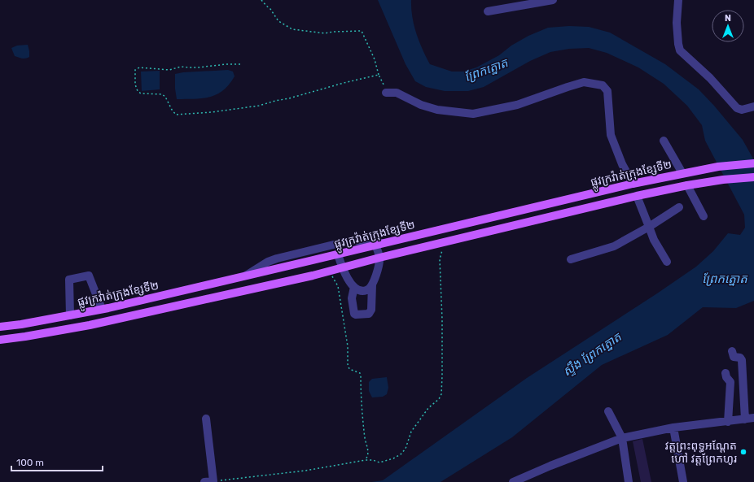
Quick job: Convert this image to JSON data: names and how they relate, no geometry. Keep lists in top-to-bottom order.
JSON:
{
  "streets": {
    "main road": ["ផ្លូវក្រវ៉ាត់ក្រុងខ្សែទី២"]
  },
  "water": ["ព្រែកត្នោត", "ស្ទឹង ព្រែកត្នោត"],
  "places": ["វត្តព្រះពុទ្ធអណ្តែត ហៅ វត្តព្រែកហូរ"],
  "scale_bar": "100 m",
  "north": "top"
}
